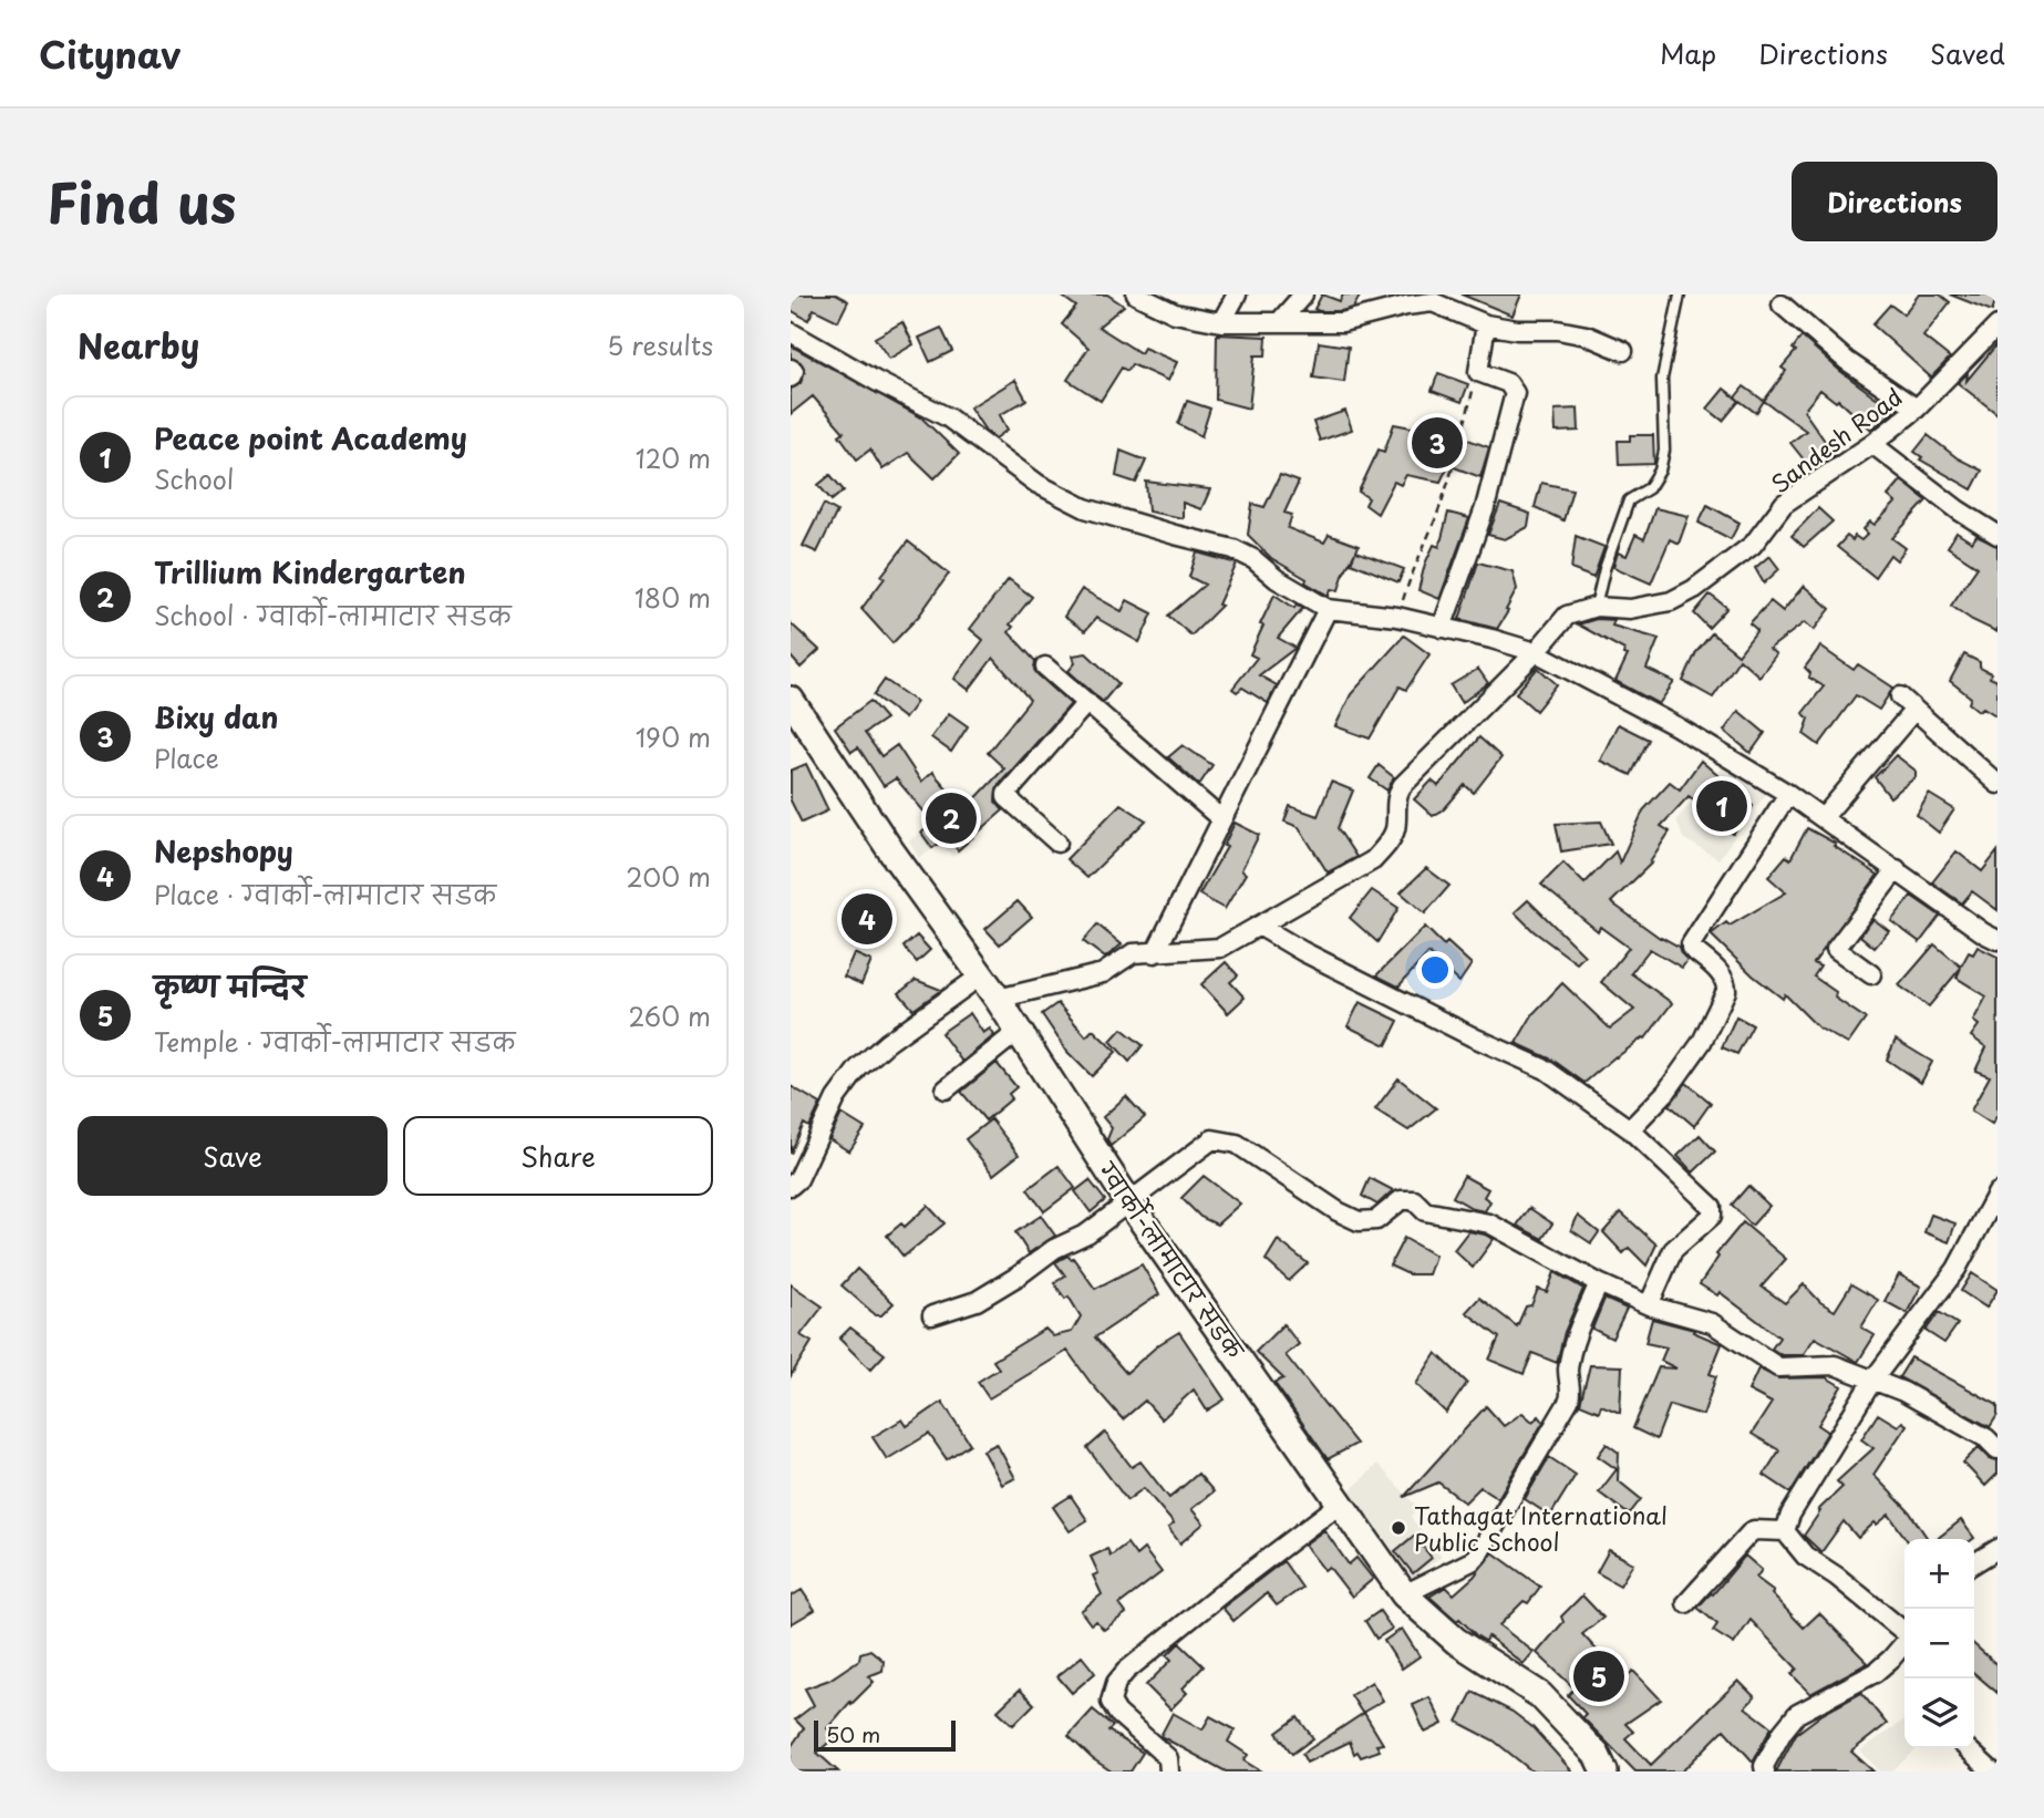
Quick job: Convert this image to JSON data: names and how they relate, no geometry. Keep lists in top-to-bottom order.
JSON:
{
  "streets": {
    "main road": ["ग्वार्को-लामाटार सडक"],
    "street": ["Sandesh Road"]
  },
  "crossings": [
    ["Sandesh Road", "ग्वार्को-लामाटार सडक"]
  ],
  "places": ["Tathagat International Public School"],
  "scale_bar": "50 m",
  "page": {
    "header": "Citynav",
    "nav": ["Map", "Directions", "Saved"],
    "title": "Find us",
    "buttons": [
      "Directions",
      ["Save", "Share"]
    ],
    "heading": ["Nearby", "5 results"],
    "list": [
      {
        "mark": "1",
        "name": "Peace point Academy",
        "note": "School",
        "value": "120 m"
      },
      {
        "mark": "2",
        "name": "Trillium Kindergarten",
        "note": "School · ग्वार्को-लामाटार सडक",
        "value": "180 m"
      },
      {
        "mark": "3",
        "name": "Bixy dan",
        "note": "Place",
        "value": "190 m"
      },
      {
        "mark": "4",
        "name": "Nepshopy",
        "note": "Place · ग्वार्को-लामाटार सडक",
        "value": "200 m"
      },
      {
        "mark": "5",
        "name": "कृष्ण मन्दिर",
        "note": "Temple · ग्वार्को-लामाटार सडक",
        "value": "260 m"
      }
    ],
    "pins": [
      "3",
      "1",
      "2",
      "4",
      "5"
    ],
    "map_buttons": ["+", "−"],
    "scale": "50 m"
  }
}
